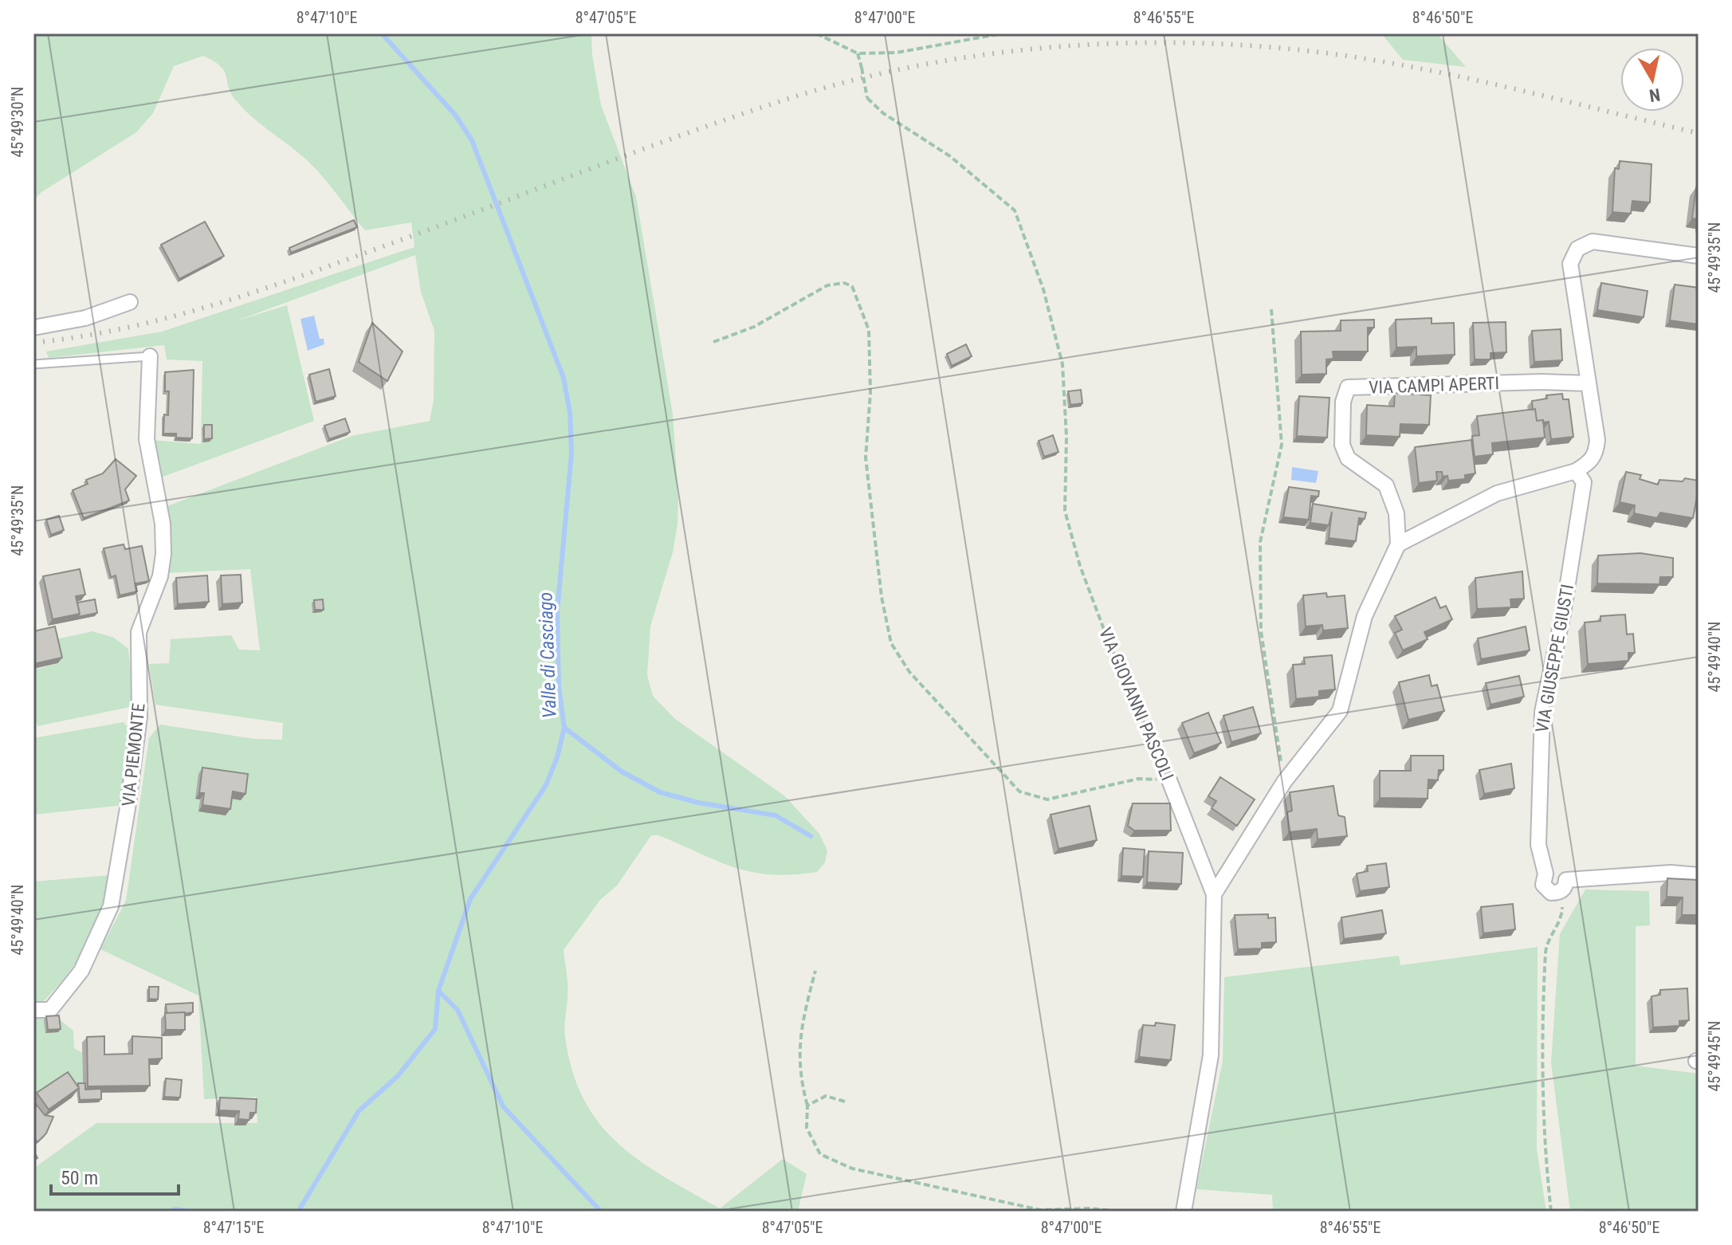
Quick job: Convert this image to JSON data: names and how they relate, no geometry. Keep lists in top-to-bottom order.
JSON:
{
  "streets": {
    "street": [
      "VIA CAMPI APERTI",
      "VIA GIUSEPPE GIUSTI",
      "VIA GIOVANNI PASCOLI",
      "VIA PIEMONTE"
    ]
  },
  "water": ["Valle di Casciago"],
  "scale_bar": "50 m",
  "north": "bottom",
  "coordinates": [
    "8°47'10\"E",
    "8°47'05\"E",
    "8°47'00\"E",
    "8°46'55\"E",
    "8°46'50\"E",
    "45°49'30\"N",
    "45°49'35\"N",
    "45°49'40\"N",
    "45°49'45\"N",
    "8°47'15\"E"
  ]
}
